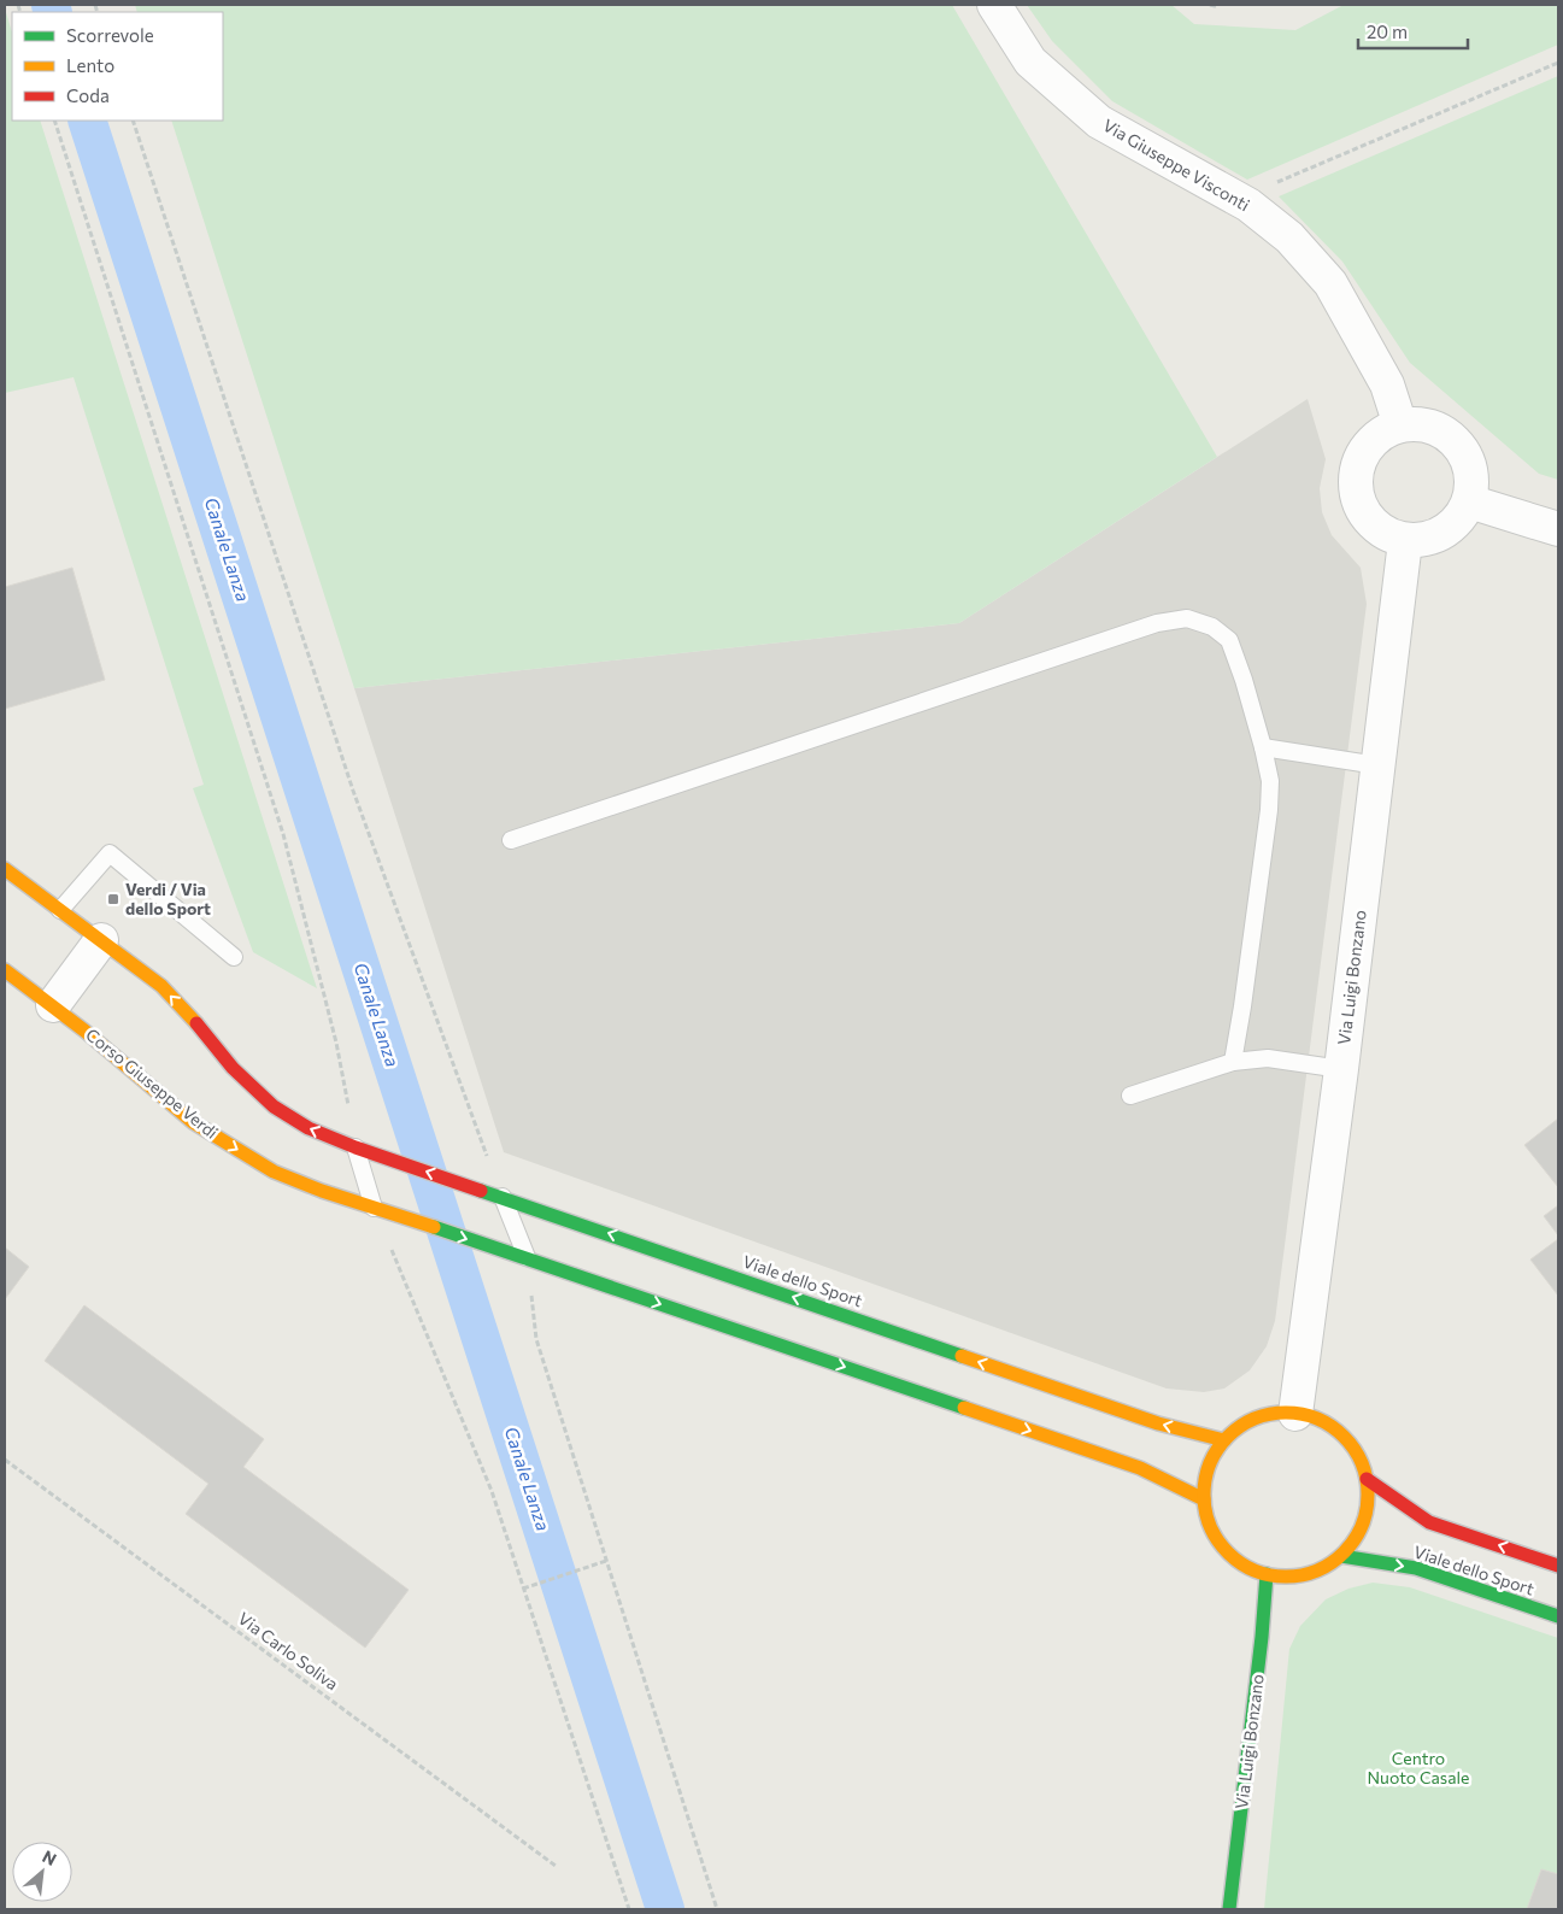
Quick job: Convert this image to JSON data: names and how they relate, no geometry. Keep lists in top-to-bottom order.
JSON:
{
  "streets": {
    "street": [
      "Via Giuseppe Visconti",
      "Via Luigi Bonzano",
      "Corso Giuseppe Verdi",
      "Viale dello Sport"
    ],
    "path": ["Via Carlo Soliva"]
  },
  "crossings": [
    ["Via Giuseppe Visconti", "Via Luigi Bonzano"],
    ["Via Luigi Bonzano", "Viale dello Sport"]
  ],
  "water": ["Canale Lanza"],
  "parks": ["Centro Nuoto Casale"],
  "places": {
    "transit": ["Verdi / Via dello Sport"]
  },
  "legend": ["Scorrevole", "Lento", "Coda"],
  "scale_bar": "20 m",
  "north": "top right"
}
